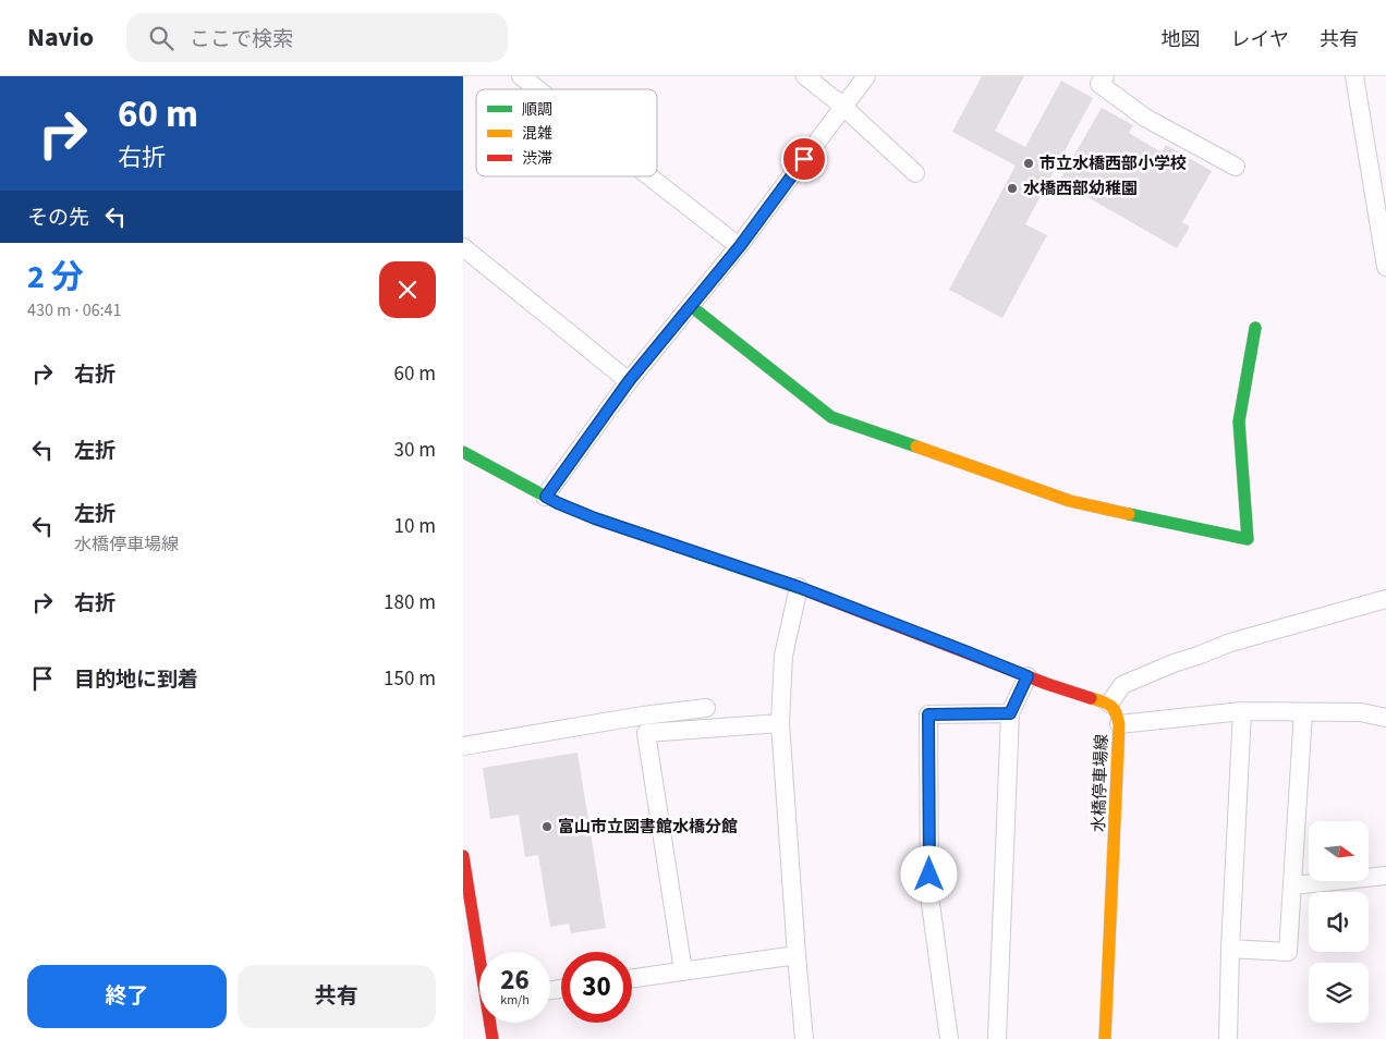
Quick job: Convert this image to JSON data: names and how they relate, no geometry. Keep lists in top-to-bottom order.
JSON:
{
  "streets": {
    "main road": ["水橋停車場線"]
  },
  "places": ["市立水橋西部小学校", "水橋西部幼稚園", "富山市立図書館水橋分館"],
  "legend": ["順調", "混雑", "渋滞"],
  "north": "right",
  "page": {
    "header": "Navio",
    "search": "ここで検索",
    "nav": ["地図", "レイヤ", "共有"],
    "turn": ["60 m", "右折"],
    "then": "その先",
    "heading": ["2 分", "430 m · 06:41"],
    "list": [
      {
        "name": "右折",
        "value": "60 m"
      },
      {
        "name": "左折",
        "value": "30 m"
      },
      {
        "name": "左折",
        "note": "水橋停車場線",
        "value": "10 m"
      },
      {
        "name": "右折",
        "value": "180 m"
      },
      {
        "name": "目的地に到着",
        "value": "150 m"
      }
    ],
    "speed": "26 km/h",
    "limit": "30",
    "buttons": ["終了", "共有"]
  }
}
